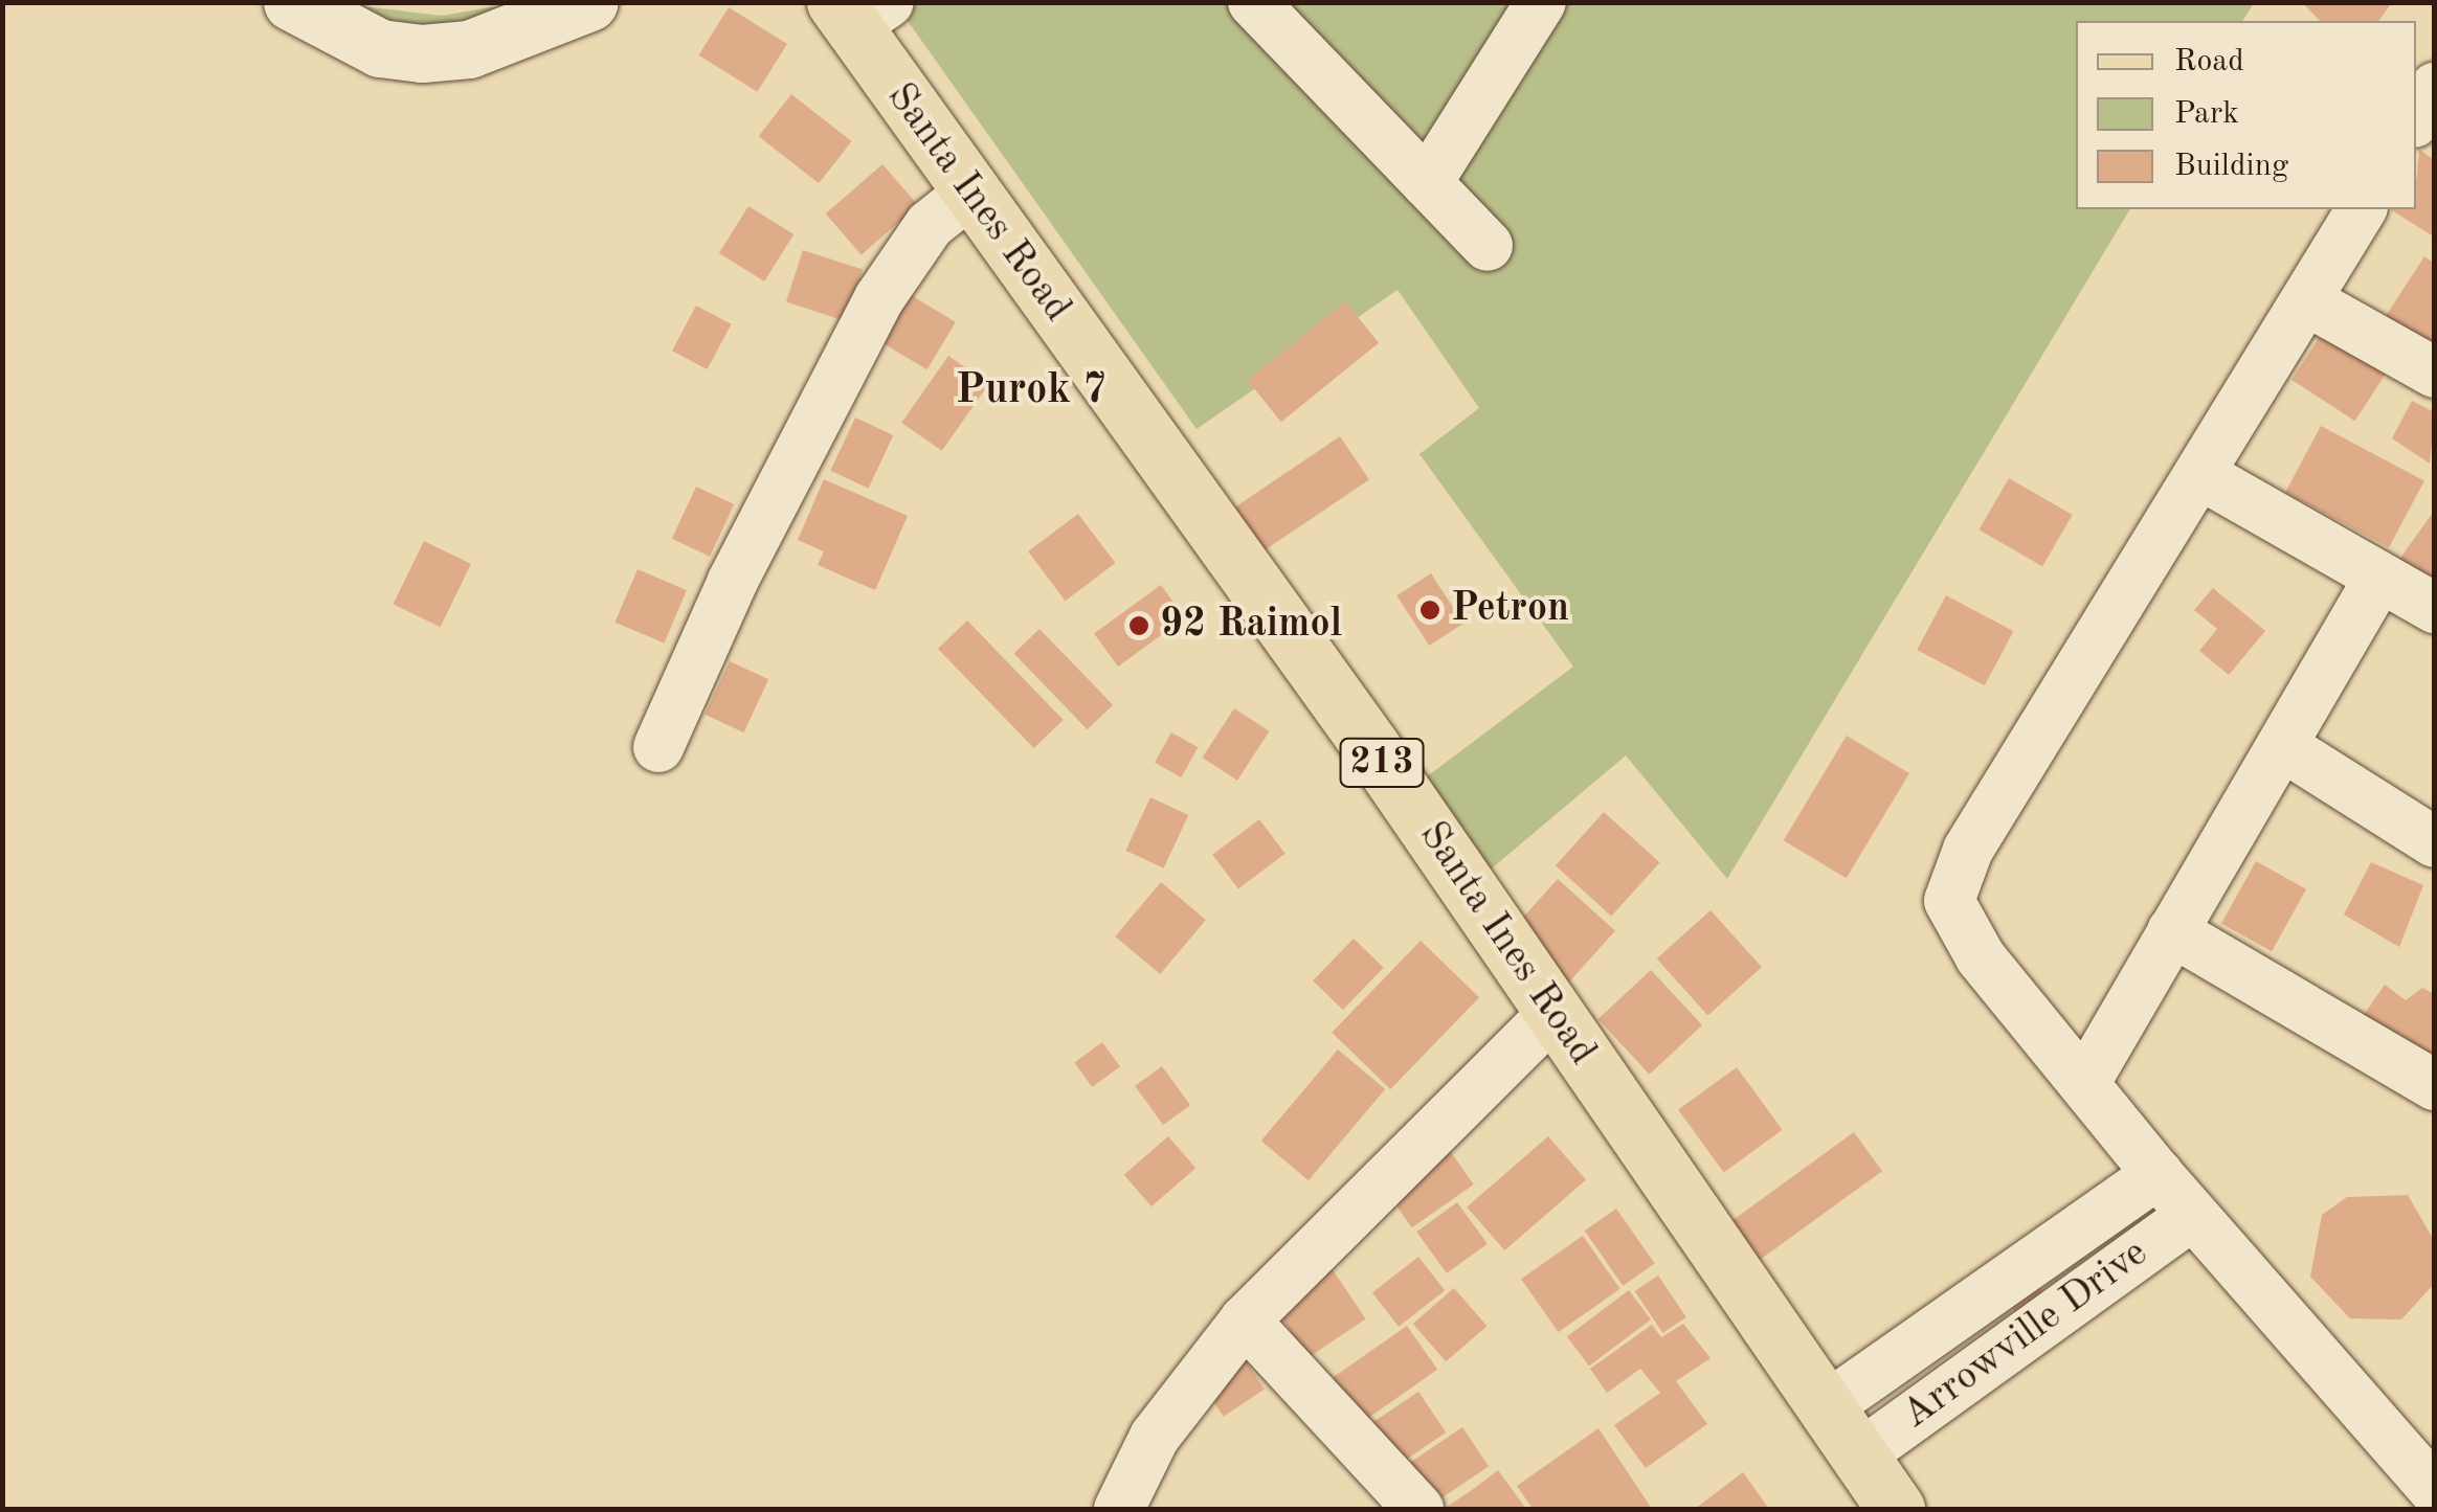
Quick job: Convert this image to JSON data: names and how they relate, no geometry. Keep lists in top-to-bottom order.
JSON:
{
  "streets": {
    "main road": ["Santa Ines Road", "213"],
    "street": ["Arrowville Drive"]
  },
  "crossings": [
    ["Santa Ines Road", "Arrowville Drive"]
  ],
  "districts": ["Purok 7"],
  "places": ["Petron", "92 Raimol"],
  "legend": ["Road", "Park", "Building"]
}
